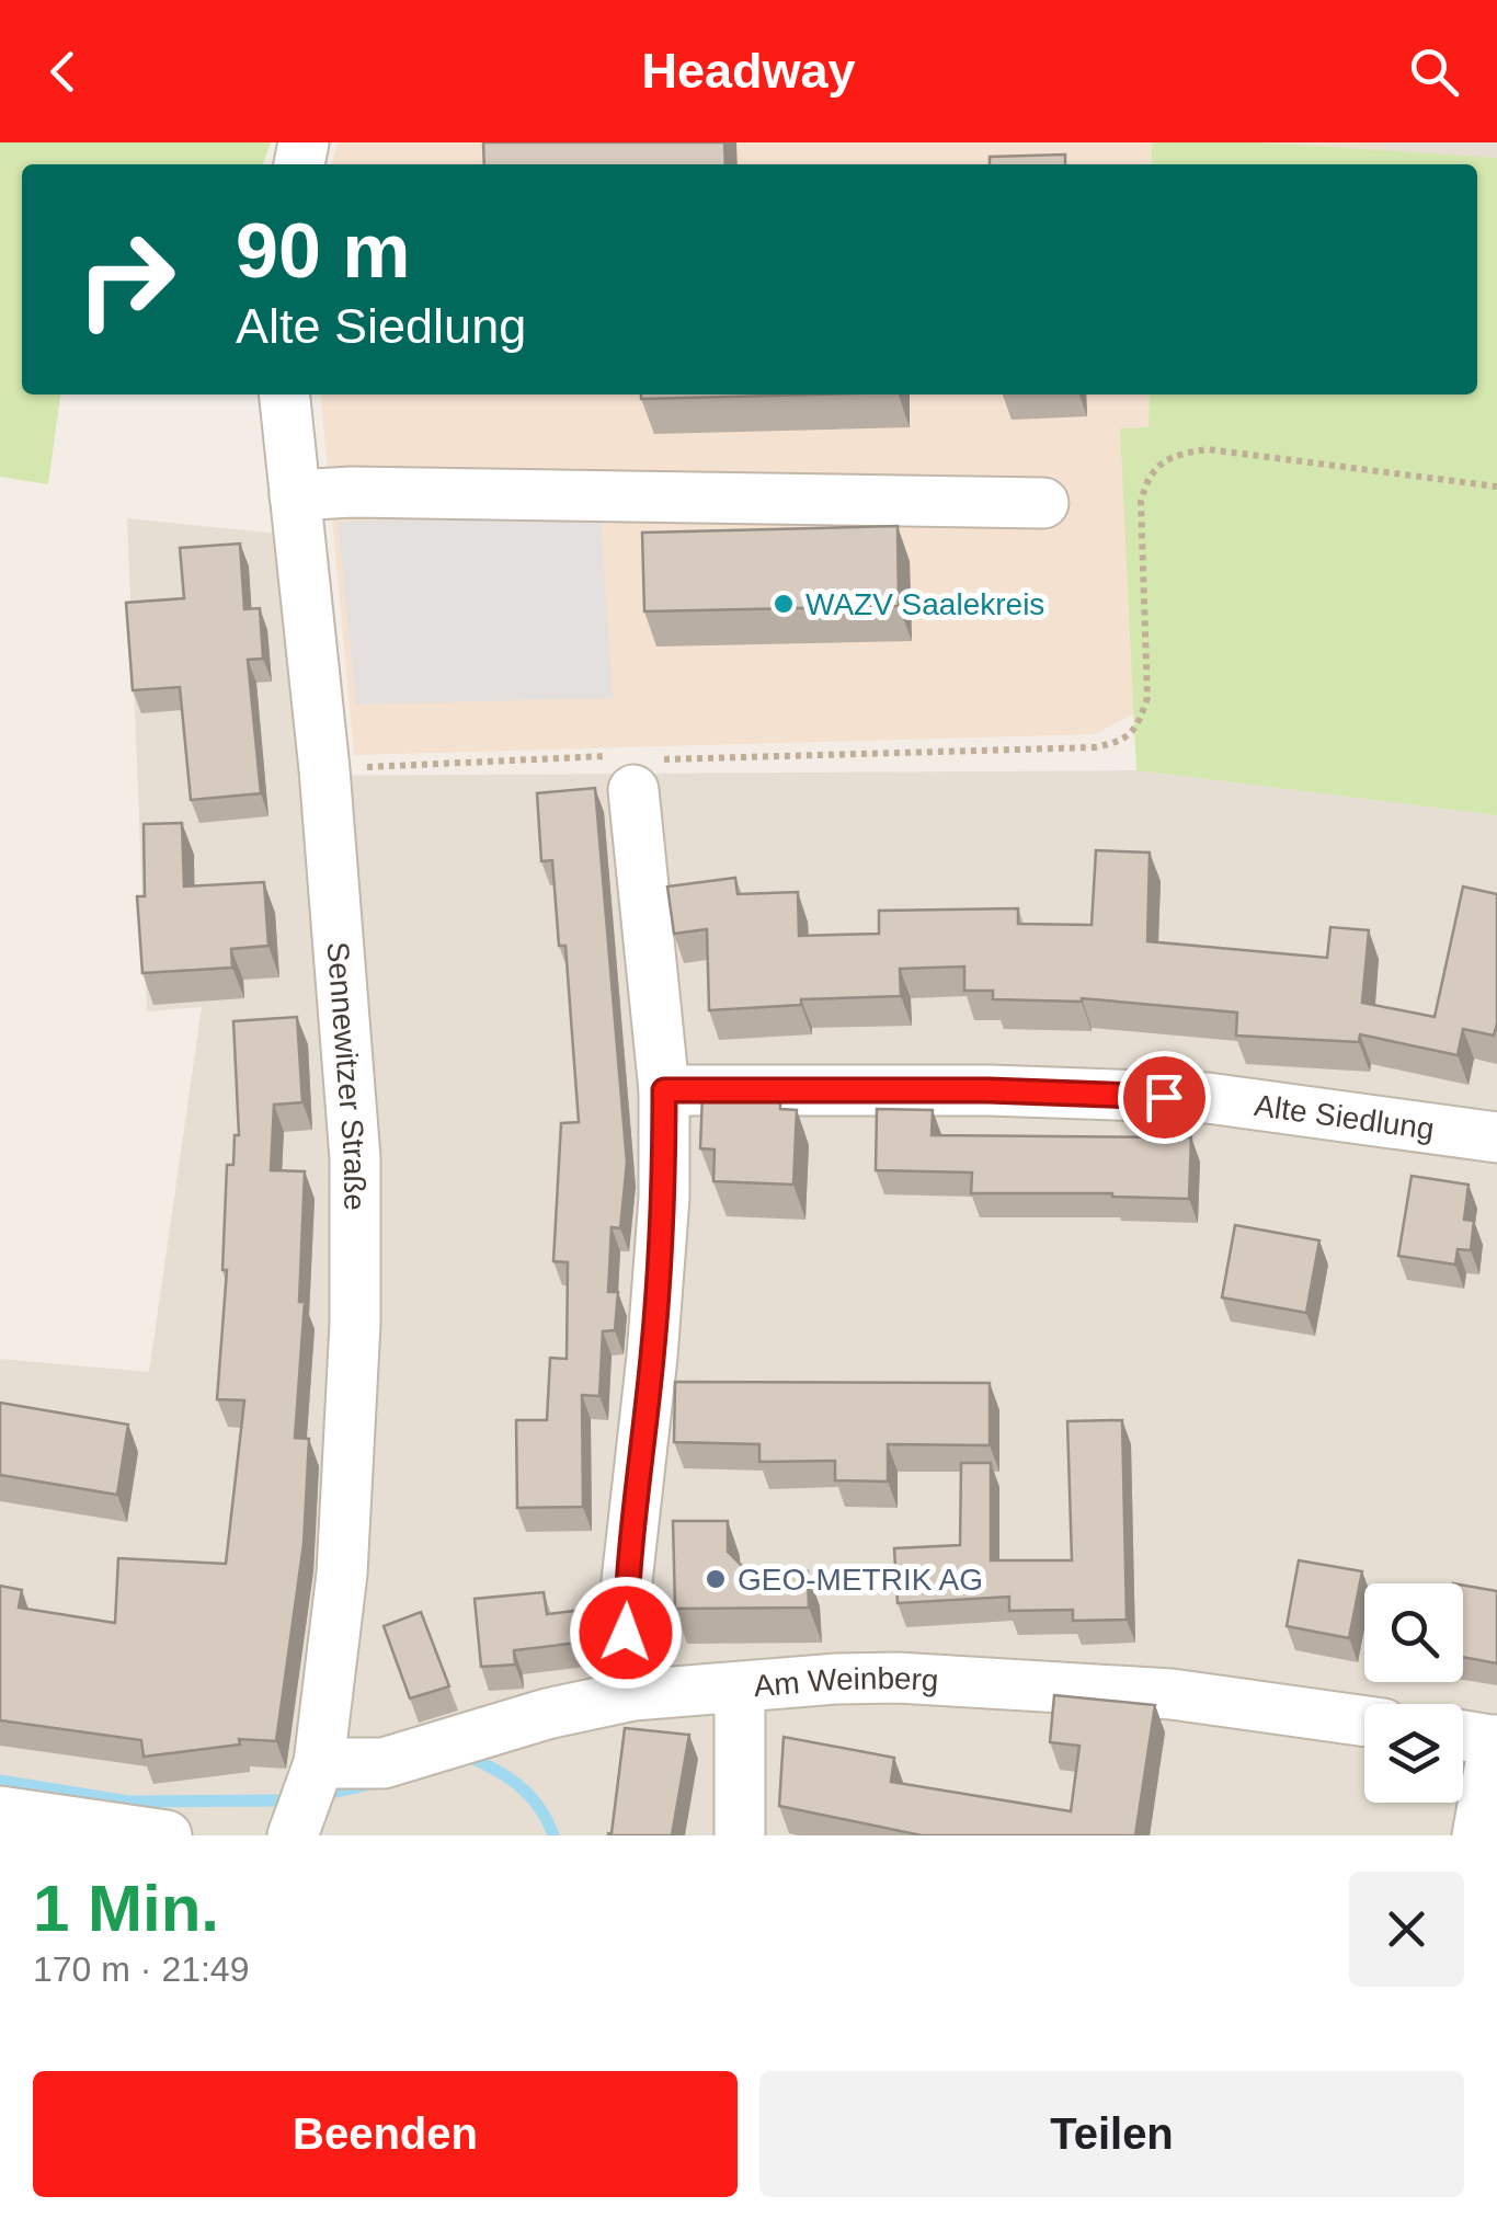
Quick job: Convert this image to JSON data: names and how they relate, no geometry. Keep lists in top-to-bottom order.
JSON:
{
  "streets": {
    "street": ["Sennewitzer Straße", "Alte Siedlung", "Am Weinberg"]
  },
  "crossings": [
    ["Sennewitzer Straße", "Am Weinberg"]
  ],
  "places": ["WAZV Saalekreis", "GEO-METRIK AG"],
  "page": {
    "header": "Headway",
    "turn": ["90 m", "Alte Siedlung"],
    "heading": ["1 Min.", "170 m · 21:49"],
    "buttons": ["Beenden", "Teilen"]
  }
}
